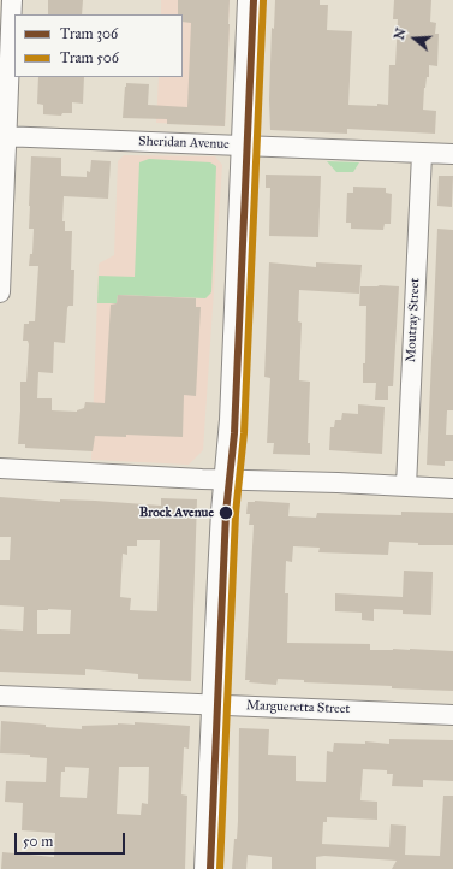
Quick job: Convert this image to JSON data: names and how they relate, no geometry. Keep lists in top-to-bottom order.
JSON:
{
  "streets": {
    "street": ["Sheridan Avenue", "Moutray Street", "Margueretta Street"]
  },
  "crossings": [
    ["Sheridan Avenue", "Moutray Street"]
  ],
  "places": ["Brock Avenue"],
  "lines": ["tram line 306", "tram line 506"],
  "legend": ["Tram 306", "Tram 506"],
  "scale_bar": "50 m",
  "north": "left"
}
